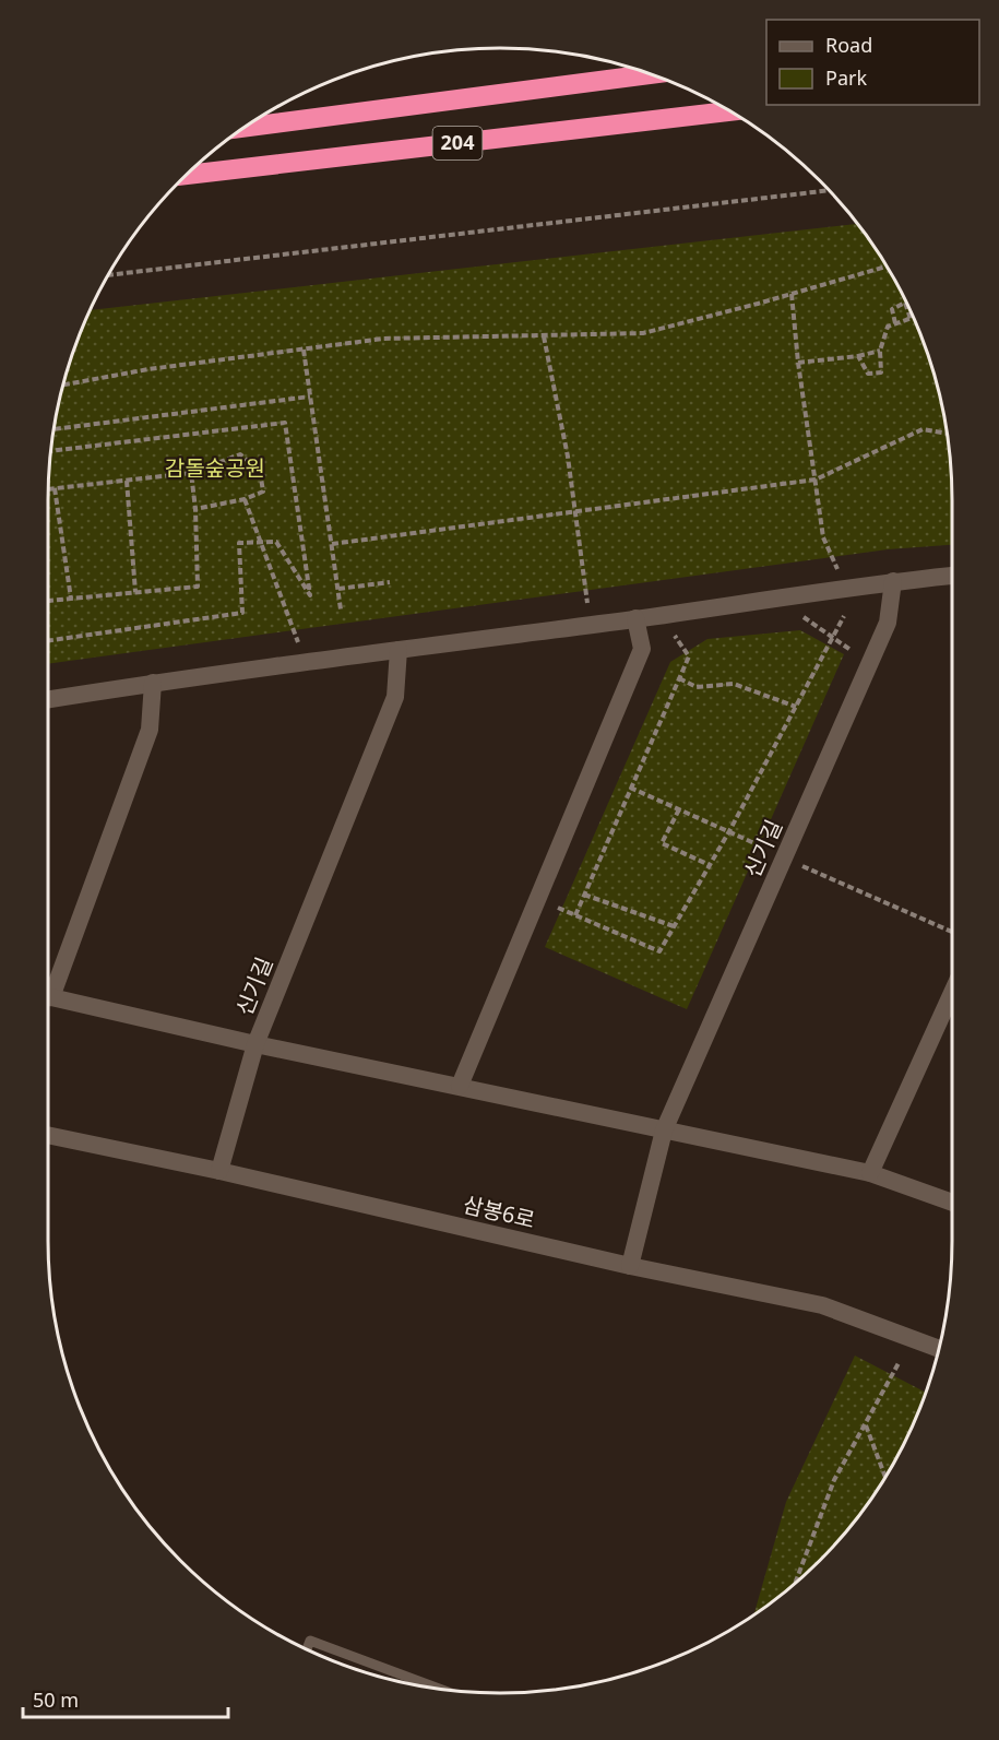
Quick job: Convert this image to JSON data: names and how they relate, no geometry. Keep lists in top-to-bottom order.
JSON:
{
  "streets": {
    "highway": ["204"],
    "street": ["신기길", "삼봉6로"]
  },
  "crossings": [
    ["신기길", "삼봉6로"]
  ],
  "parks": ["감돌숲공원"],
  "legend": ["Road", "Park"],
  "scale_bar": "50 m"
}
